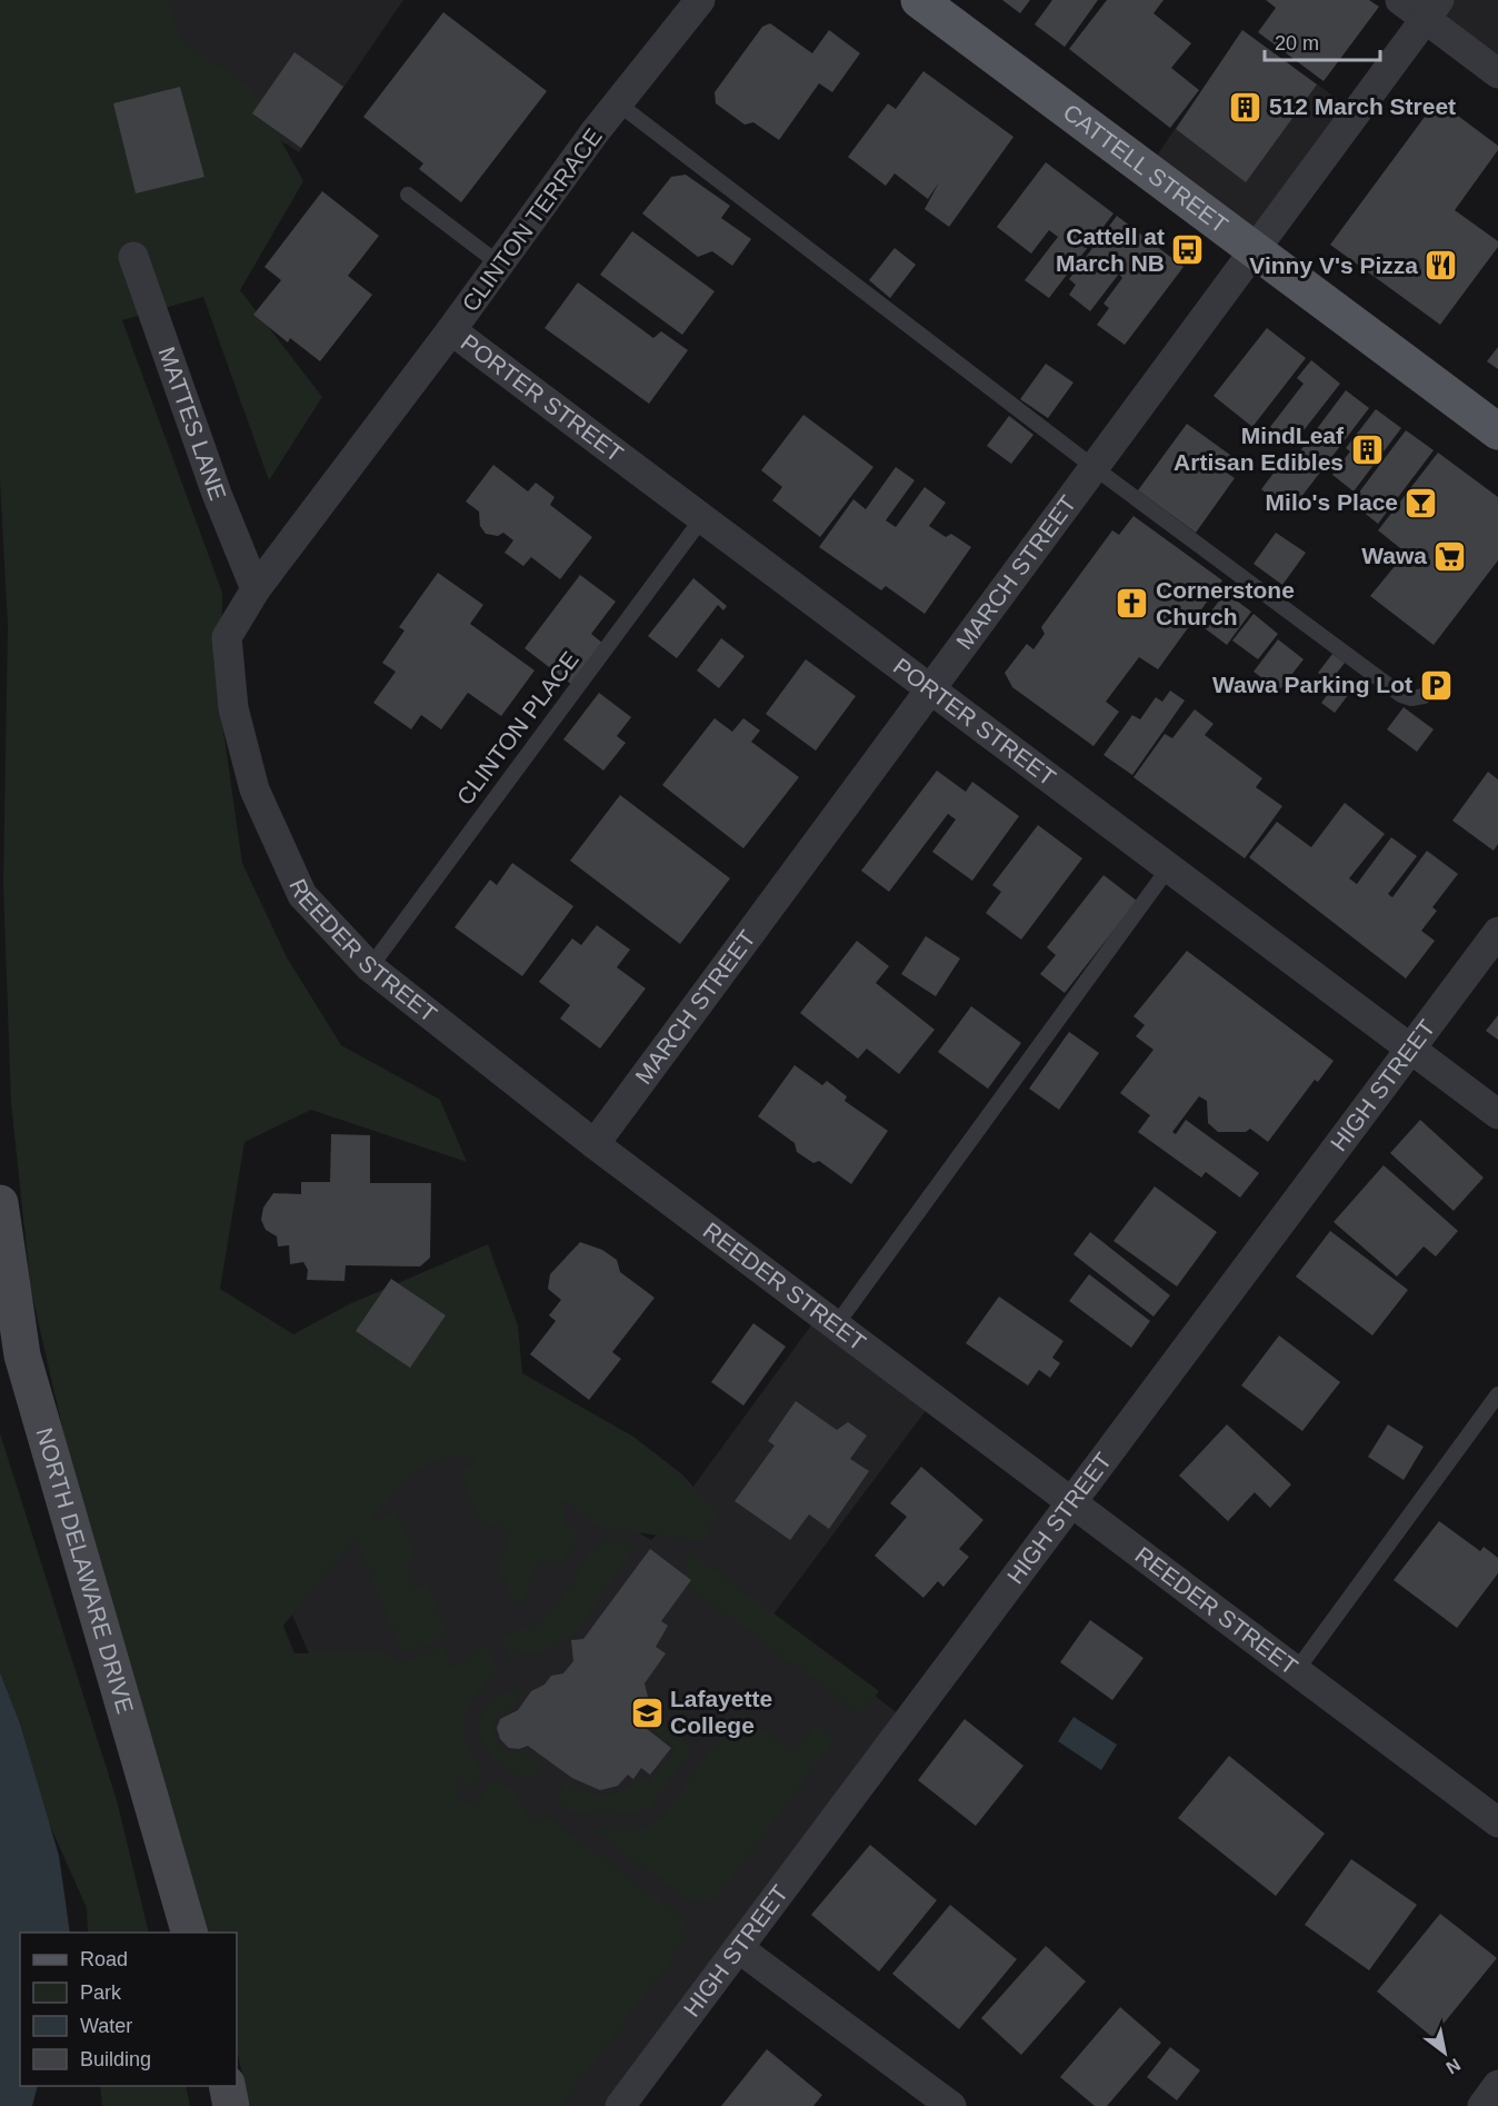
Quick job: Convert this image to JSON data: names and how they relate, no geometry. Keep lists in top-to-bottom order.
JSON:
{
  "streets": {
    "main road": ["CATTELL STREET", "NORTH DELAWARE DRIVE"],
    "street": [
      "CLINTON TERRACE",
      "PORTER STREET",
      "MATTES LANE",
      "MARCH STREET",
      "REEDER STREET",
      "HIGH STREET"
    ],
    "lane": ["CLINTON PLACE"]
  },
  "crossings": [
    ["CATTELL STREET", "MARCH STREET"],
    ["CLINTON TERRACE", "PORTER STREET"],
    ["CLINTON TERRACE", "MATTES LANE"],
    ["CLINTON TERRACE", "REEDER STREET"],
    ["PORTER STREET", "MARCH STREET"],
    ["PORTER STREET", "CLINTON PLACE"],
    ["PORTER STREET", "HIGH STREET"],
    ["MARCH STREET", "REEDER STREET"],
    ["CLINTON PLACE", "REEDER STREET"],
    ["REEDER STREET", "HIGH STREET"]
  ],
  "places": {
    "building": ["512 March Street", "MindLeaf Artisan Edibles"],
    "bus stop": ["Cattell at March NB"],
    "restaurant": ["Vinny V's Pizza"],
    "bar": ["Milo's Place"],
    "supermarket": ["Wawa"],
    "church": ["Cornerstone Church"],
    "parking": ["Wawa Parking Lot"],
    "school or university": ["Lafayette College"]
  },
  "legend": [
    "Road",
    "Park",
    "Water",
    "Building"
  ],
  "scale_bar": "20 m",
  "north": "bottom right"
}
